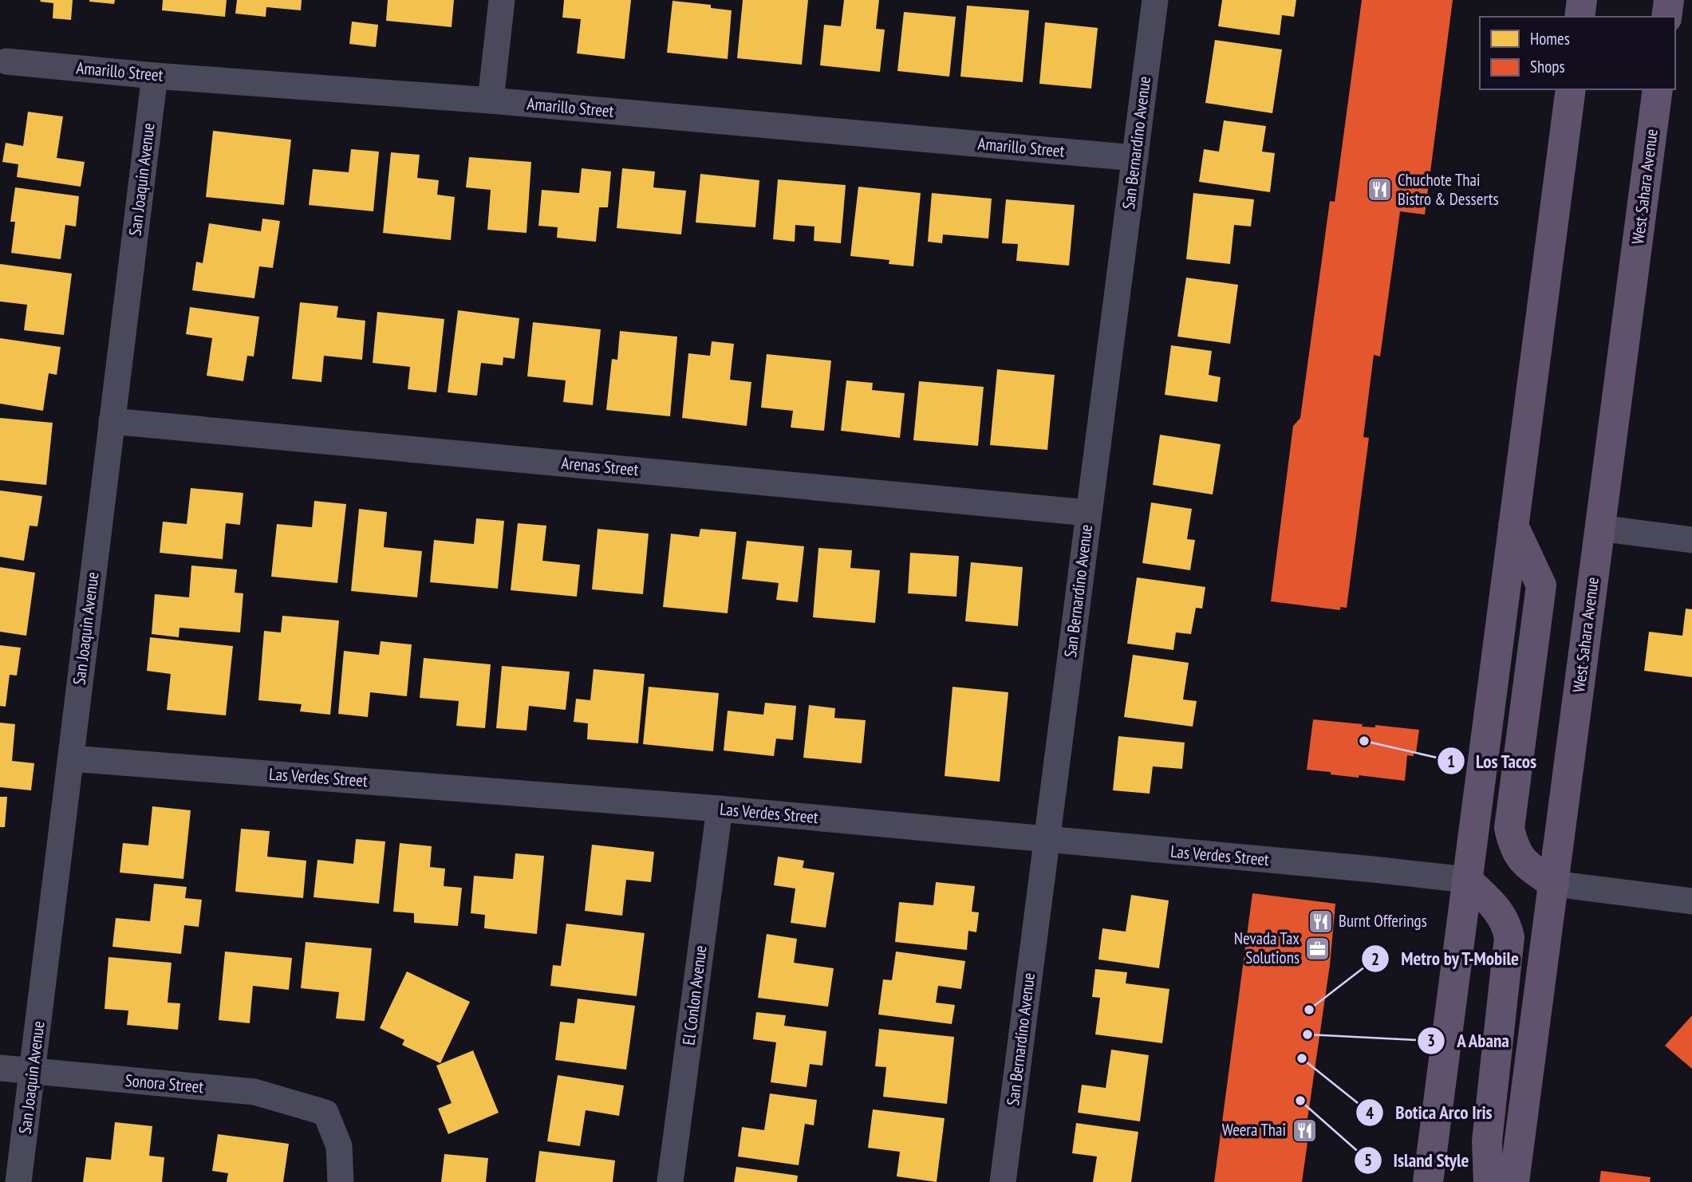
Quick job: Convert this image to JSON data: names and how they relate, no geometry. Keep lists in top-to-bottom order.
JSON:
{
  "streets": {
    "main road": ["West Sahara Avenue"],
    "street": [
      "Amarillo Street",
      "San Bernardino Avenue",
      "San Joaquin Avenue",
      "Arenas Street",
      "Las Verdes Street",
      "El Conlon Avenue",
      "Sonora Street"
    ]
  },
  "crossings": [
    ["Amarillo Street", "San Bernardino Avenue"],
    ["Amarillo Street", "San Joaquin Avenue"],
    ["San Bernardino Avenue", "Arenas Street"],
    ["San Bernardino Avenue", "Las Verdes Street"],
    ["San Joaquin Avenue", "Arenas Street"],
    ["San Joaquin Avenue", "Las Verdes Street"],
    ["San Joaquin Avenue", "Sonora Street"],
    ["Las Verdes Street", "El Conlon Avenue"]
  ],
  "places": {
    "restaurant": ["Chuchote Thai Bistro & Desserts", "Burnt Offerings", "Weera Thai"],
    "other": [
      "Los Tacos",
      "Metro by T-Mobile",
      "A Abana",
      "Botica Arco Iris",
      "Island Style"
    ],
    "office": ["Nevada Tax Solutions"]
  },
  "legend": ["Homes", "Shops"]
}
